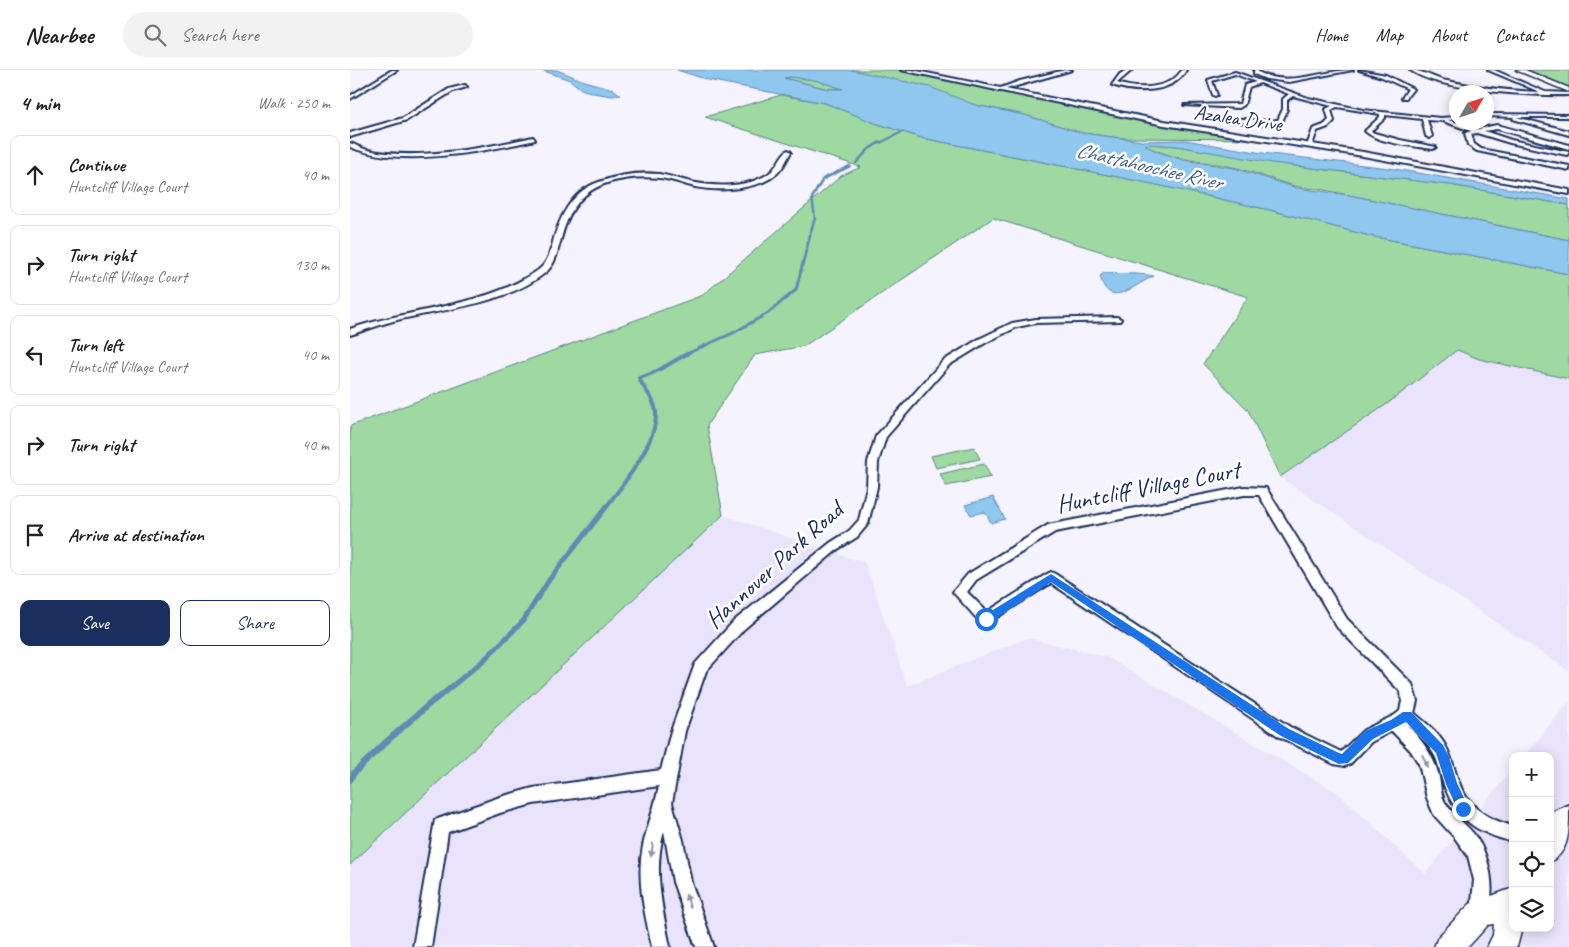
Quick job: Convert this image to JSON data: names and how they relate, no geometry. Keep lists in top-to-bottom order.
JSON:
{
  "streets": {
    "street": ["Azalea Drive", "Huntcliff Village Court", "Hannover Park Road"]
  },
  "water": ["Chattahoochee River"],
  "north": "top right",
  "page": {
    "header": "Nearbee",
    "search": "Search here",
    "nav": [
      "Home",
      "Map",
      "About",
      "Contact"
    ],
    "heading": ["4 min", "Walk · 250 m"],
    "list": [
      ["Continue", "Huntcliff Village Court", "40 m"],
      ["Turn right", "Huntcliff Village Court", "130 m"],
      ["Turn left", "Huntcliff Village Court", "40 m"],
      ["Turn right", "40 m"],
      "Arrive at destination"
    ],
    "buttons": ["Save", "Share"],
    "map_buttons": ["+", "−"]
  }
}
